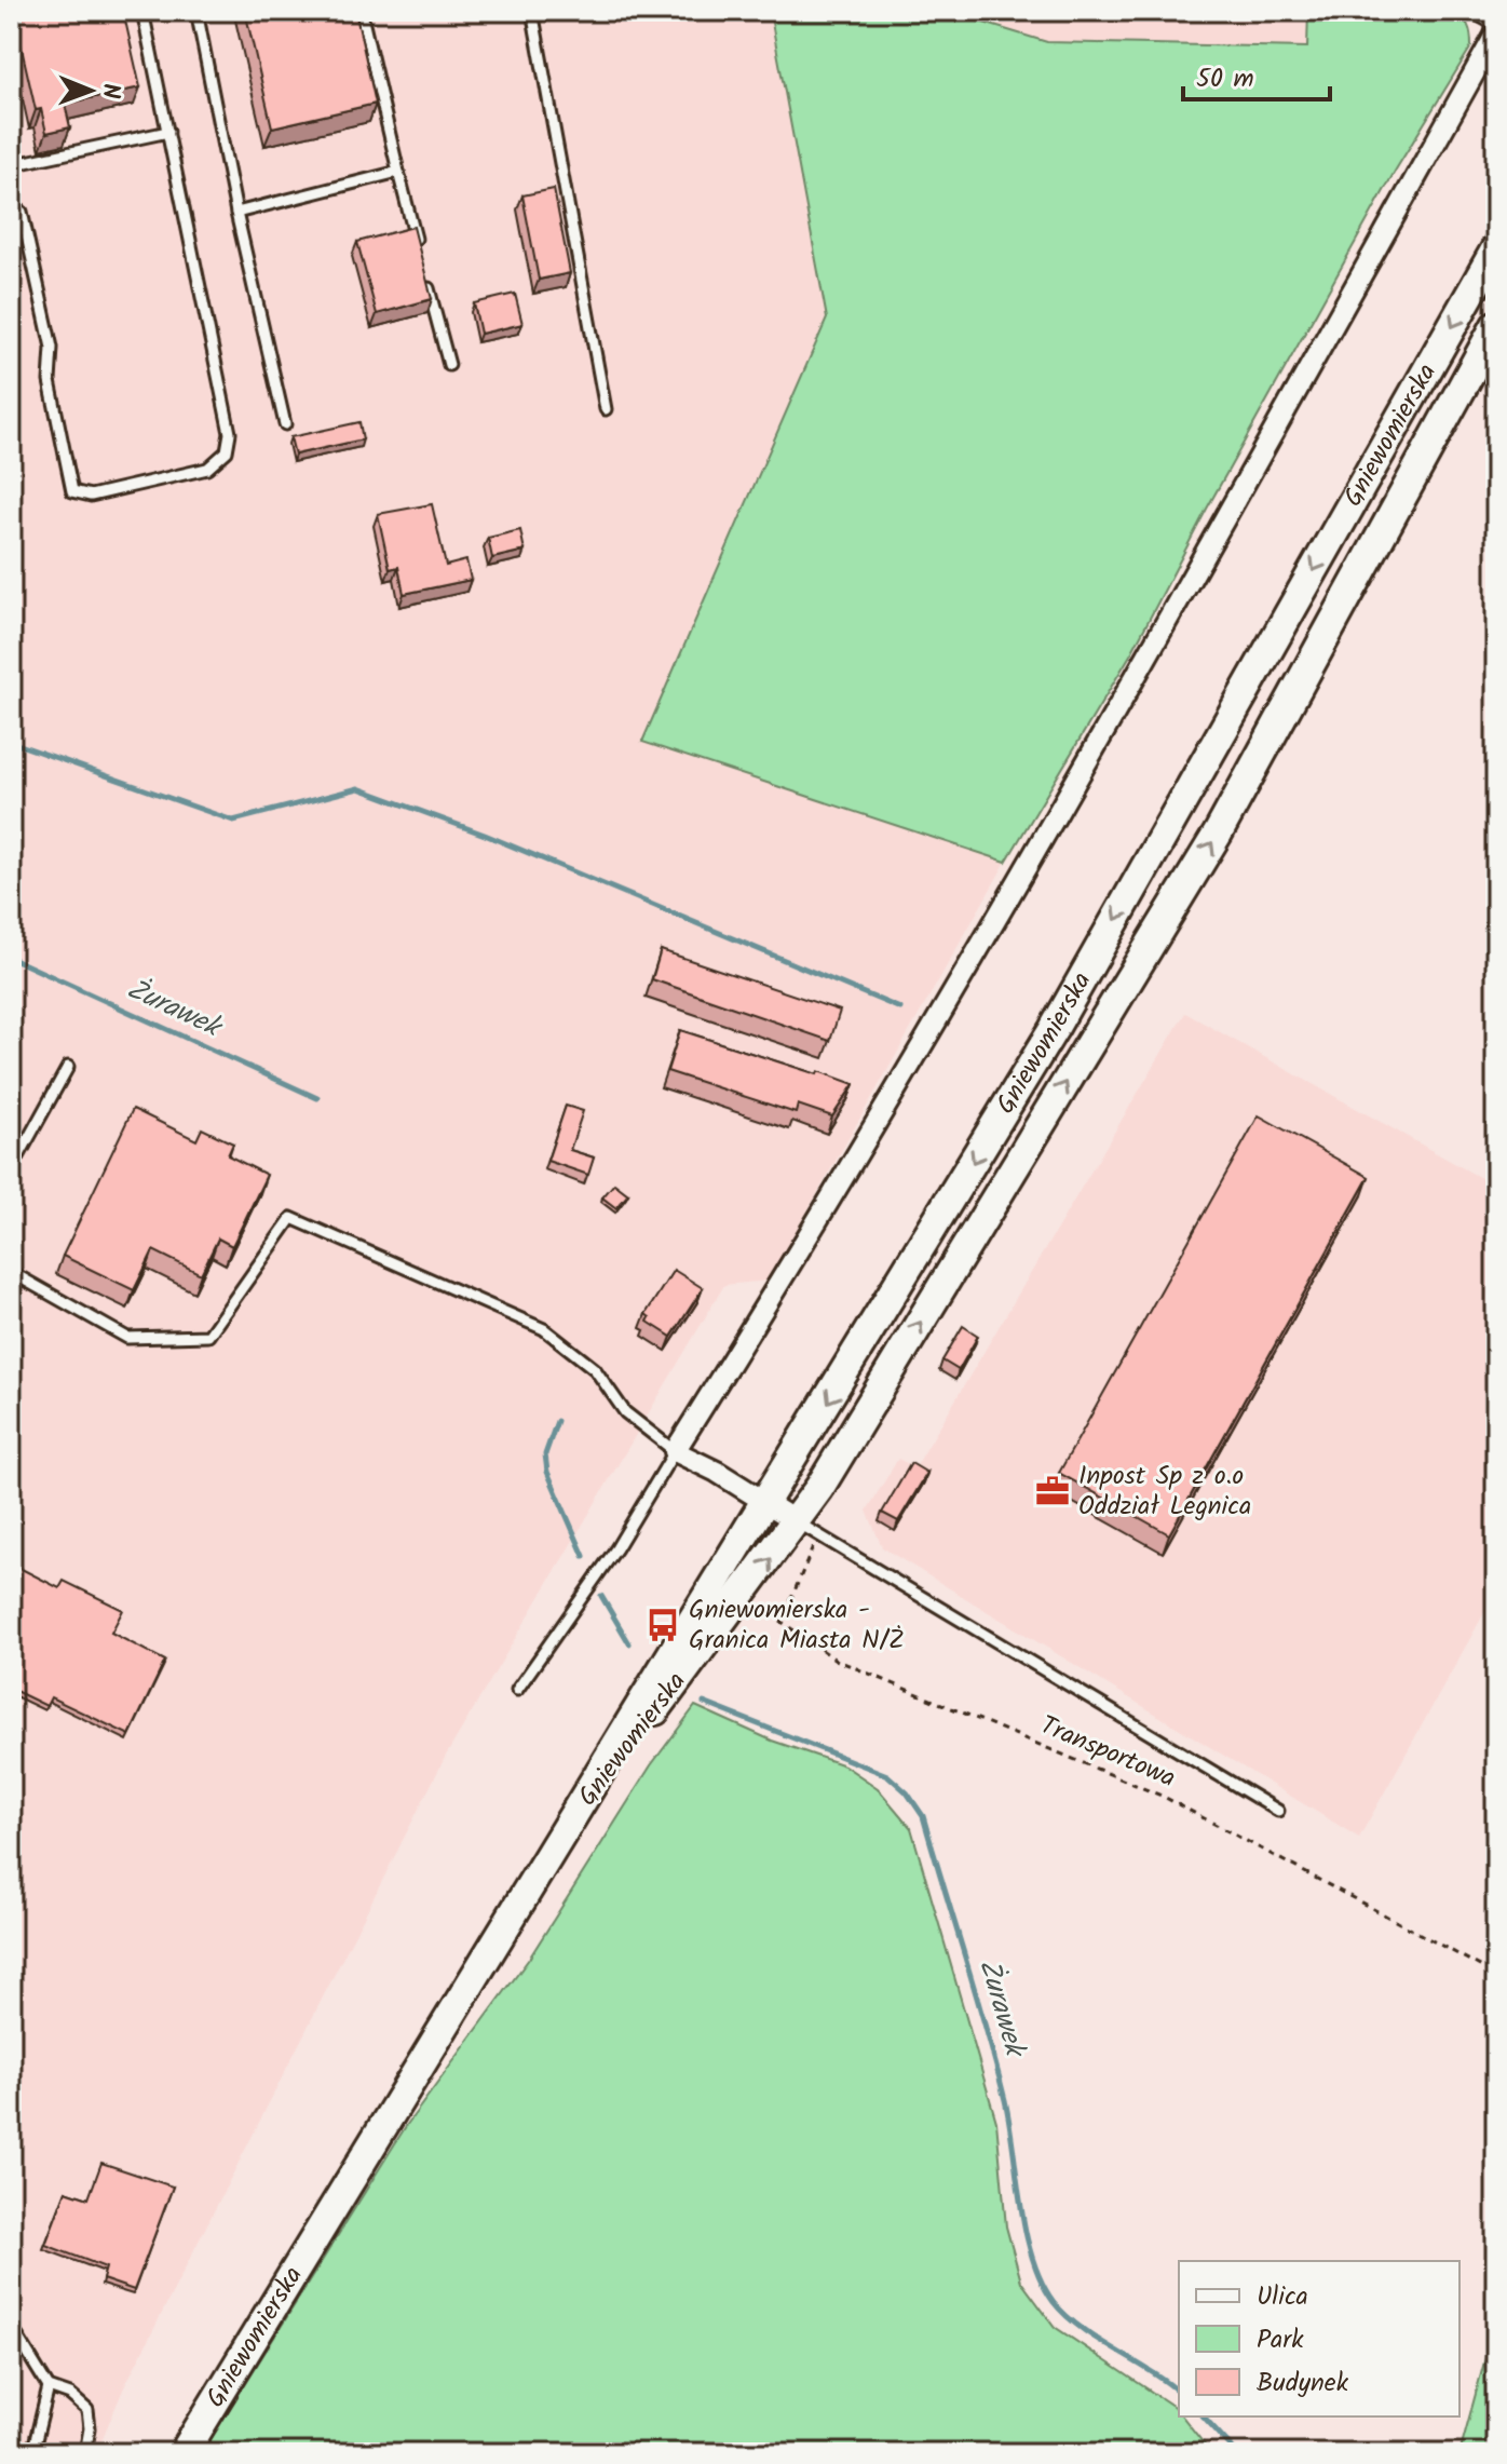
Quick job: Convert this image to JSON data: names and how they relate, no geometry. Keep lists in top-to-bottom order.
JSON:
{
  "streets": {
    "street": ["Gniewomierska"],
    "path": ["Transportowa"]
  },
  "crossings": [
    ["Gniewomierska", "Transportowa"]
  ],
  "water": ["Żurawek"],
  "places": {
    "office": ["Inpost Sp z o.o Oddział Legnica"],
    "bus stop": ["Gniewomierska - Granica Miasta N/Ż"]
  },
  "legend": ["Ulica", "Park", "Budynek"],
  "scale_bar": "50 m",
  "north": "right"
}
